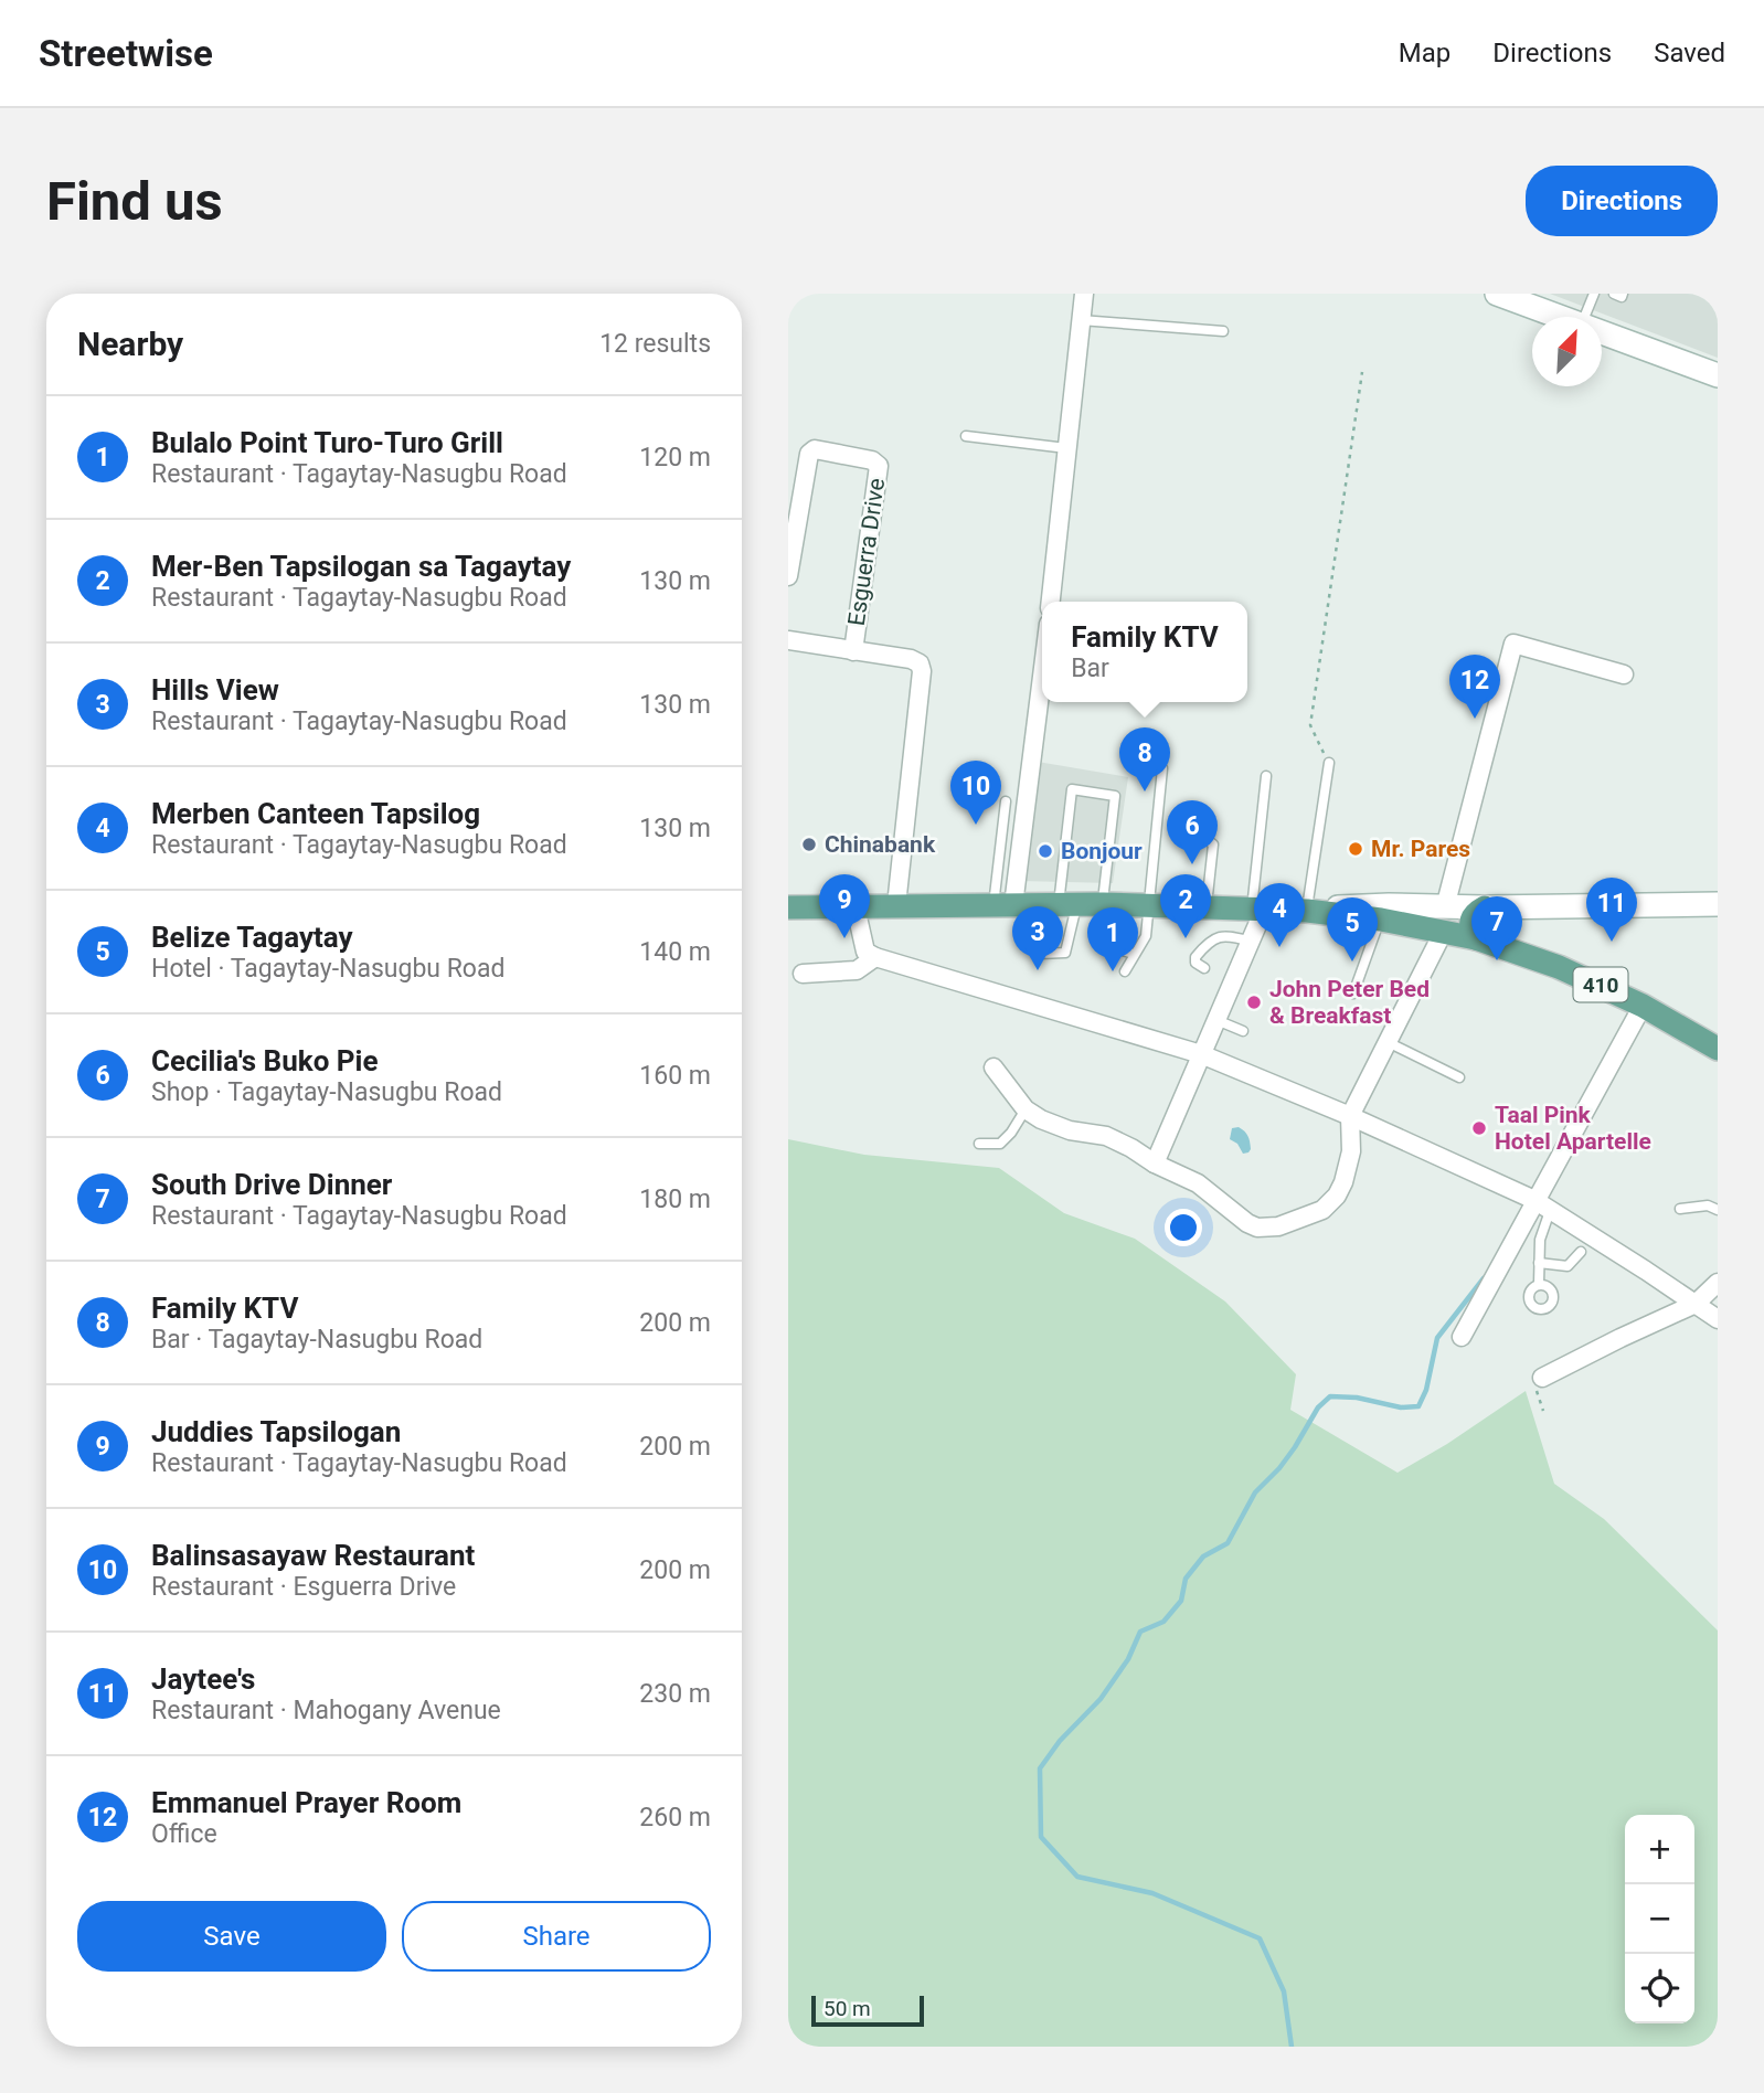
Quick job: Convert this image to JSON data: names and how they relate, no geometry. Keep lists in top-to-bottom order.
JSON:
{
  "streets": {
    "main road": ["410"],
    "street": ["Esguerra Drive"]
  },
  "crossings": [
    ["Esguerra Drive", "410"]
  ],
  "places": [
    "Chinabank",
    "Mr. Pares",
    "Bonjour",
    "John Peter Bed & Breakfast",
    "Taal Pink Hotel Apartelle"
  ],
  "scale_bar": "50 m",
  "north": "top right",
  "page": {
    "header": "Streetwise",
    "nav": ["Map", "Directions", "Saved"],
    "buttons": [
      "Directions",
      ["Save", "Share"]
    ],
    "title": "Find us",
    "heading": ["Nearby", "12 results"],
    "list": [
      {
        "mark": "1",
        "name": "Bulalo Point Turo-Turo Grill",
        "note": "Restaurant · Tagaytay-Nasugbu Road",
        "value": "120 m"
      },
      {
        "mark": "2",
        "name": "Mer-Ben Tapsilogan sa Tagaytay",
        "note": "Restaurant · Tagaytay-Nasugbu Road",
        "value": "130 m"
      },
      {
        "mark": "3",
        "name": "Hills View",
        "note": "Restaurant · Tagaytay-Nasugbu Road",
        "value": "130 m"
      },
      {
        "mark": "4",
        "name": "Merben Canteen Tapsilog",
        "note": "Restaurant · Tagaytay-Nasugbu Road",
        "value": "130 m"
      },
      {
        "mark": "5",
        "name": "Belize Tagaytay",
        "note": "Hotel · Tagaytay-Nasugbu Road",
        "value": "140 m"
      },
      {
        "mark": "6",
        "name": "Cecilia's Buko Pie",
        "note": "Shop · Tagaytay-Nasugbu Road",
        "value": "160 m"
      },
      {
        "mark": "7",
        "name": "South Drive Dinner",
        "note": "Restaurant · Tagaytay-Nasugbu Road",
        "value": "180 m"
      },
      {
        "mark": "8",
        "name": "Family KTV",
        "note": "Bar · Tagaytay-Nasugbu Road",
        "value": "200 m"
      },
      {
        "mark": "9",
        "name": "Juddies Tapsilogan",
        "note": "Restaurant · Tagaytay-Nasugbu Road",
        "value": "200 m"
      },
      {
        "mark": "10",
        "name": "Balinsasayaw Restaurant",
        "note": "Restaurant · Esguerra Drive",
        "value": "200 m"
      },
      {
        "mark": "11",
        "name": "Jaytee's",
        "note": "Restaurant · Mahogany Avenue",
        "value": "230 m"
      },
      {
        "mark": "12",
        "name": "Emmanuel Prayer Room",
        "note": "Office",
        "value": "260 m"
      }
    ],
    "popup": ["Family KTV", "Bar"],
    "pins": [
      "12",
      "8",
      "10",
      "6",
      "2",
      "9",
      "11",
      "4",
      "7",
      "5",
      "3",
      "1"
    ],
    "map_buttons": ["+", "−"],
    "scale": "50 m"
  }
}
